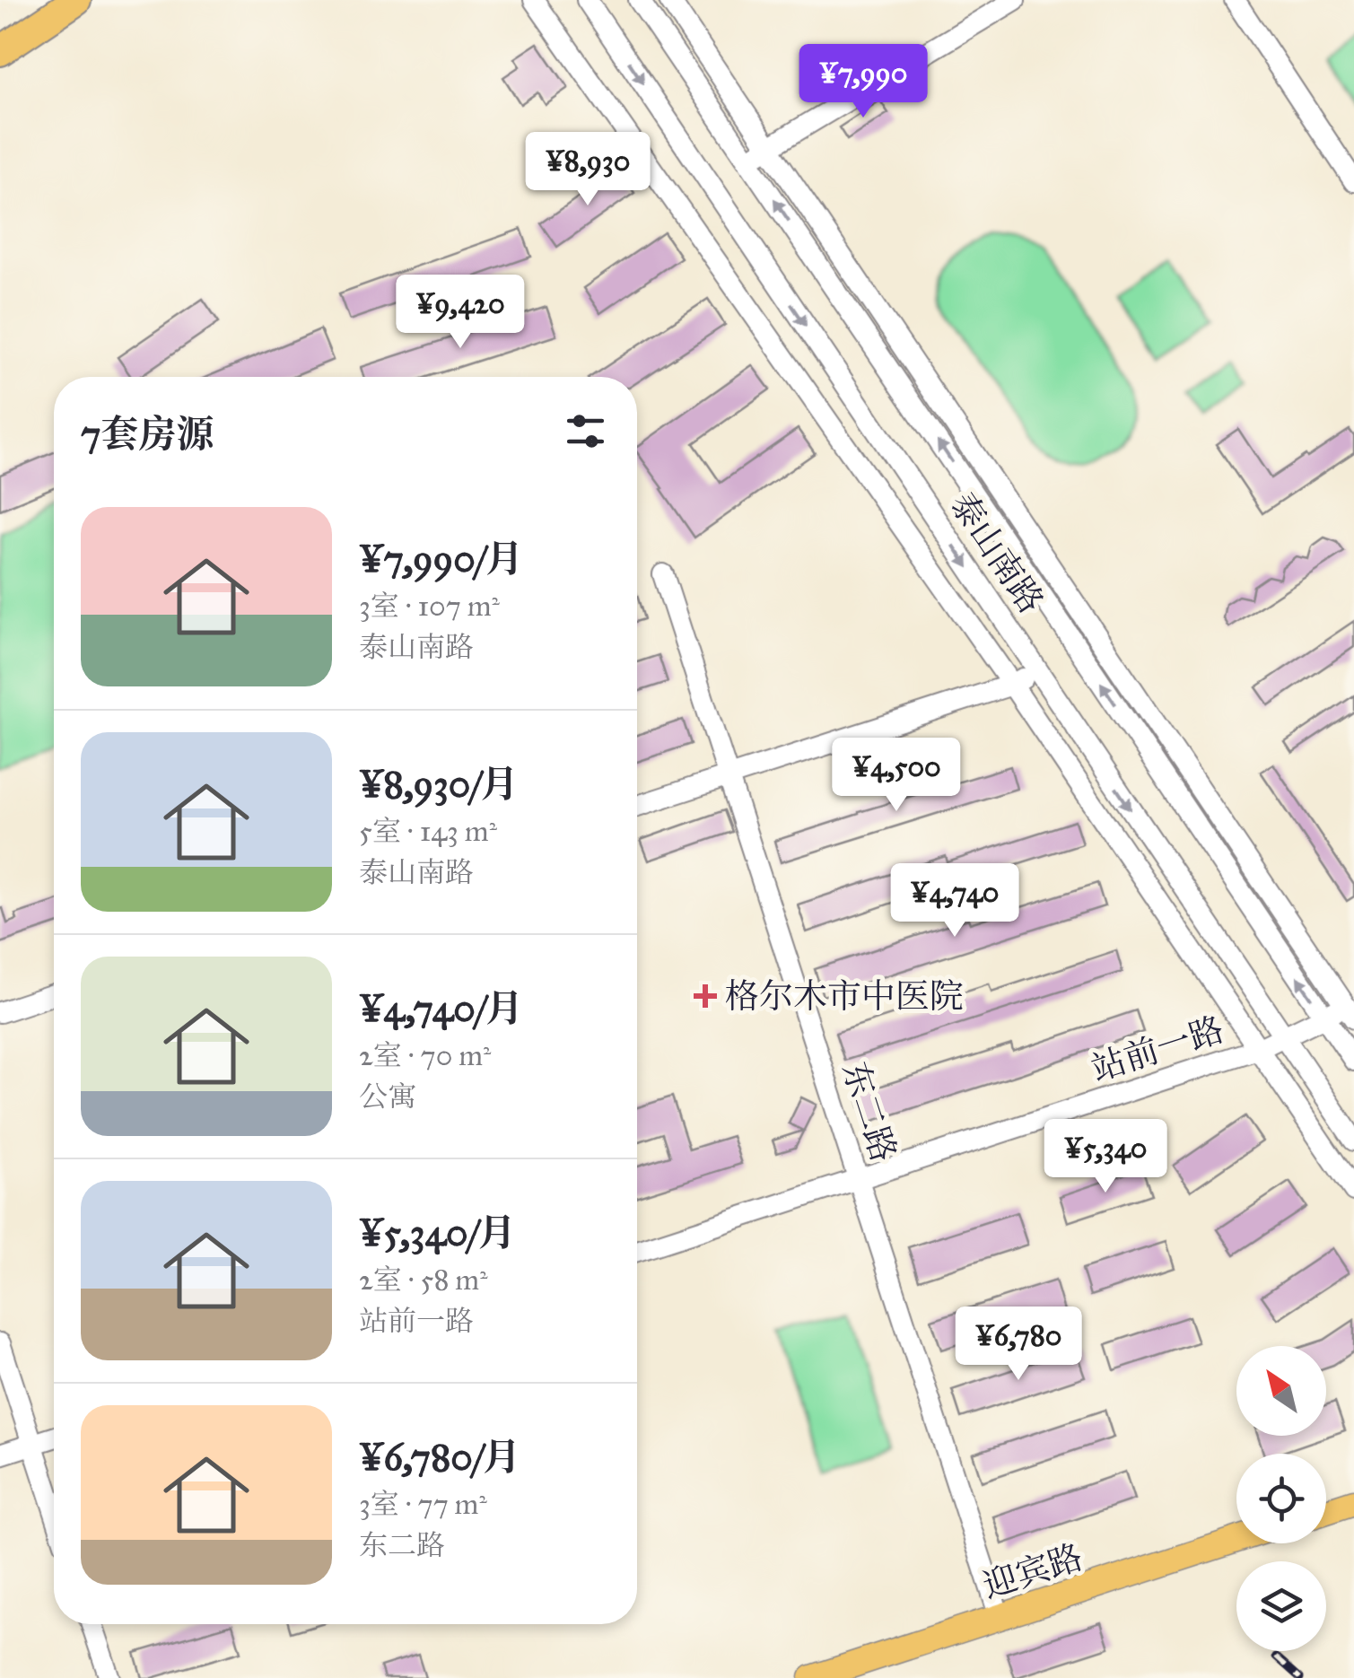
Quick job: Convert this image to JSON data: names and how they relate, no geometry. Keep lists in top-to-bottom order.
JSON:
{
  "streets": {
    "main road": ["迎宾路"],
    "street": ["泰山南路", "站前一路", "东二路"]
  },
  "crossings": [
    ["泰山南路", "站前一路"],
    ["站前一路", "东二路"],
    ["东二路", "迎宾路"]
  ],
  "places": {
    "health": ["格尔木市中医院"]
  },
  "north": "top left",
  "page": {
    "price": [
      "¥7,990",
      "¥8,930",
      "¥9,420",
      "¥4,500",
      "¥4,740",
      "¥5,340",
      "¥6,780"
    ],
    "heading": "7套房源",
    "list": [
      {
        "name": "¥7,990/月",
        "note": "3室 · 107 m² · 泰山南路"
      },
      {
        "name": "¥8,930/月",
        "note": "5室 · 143 m² · 泰山南路"
      },
      {
        "name": "¥4,740/月",
        "note": "2室 · 70 m² · 公寓"
      },
      {
        "name": "¥5,340/月",
        "note": "2室 · 58 m² · 站前一路"
      },
      {
        "name": "¥6,780/月",
        "note": "3室 · 77 m² · 东二路"
      }
    ]
  }
}
